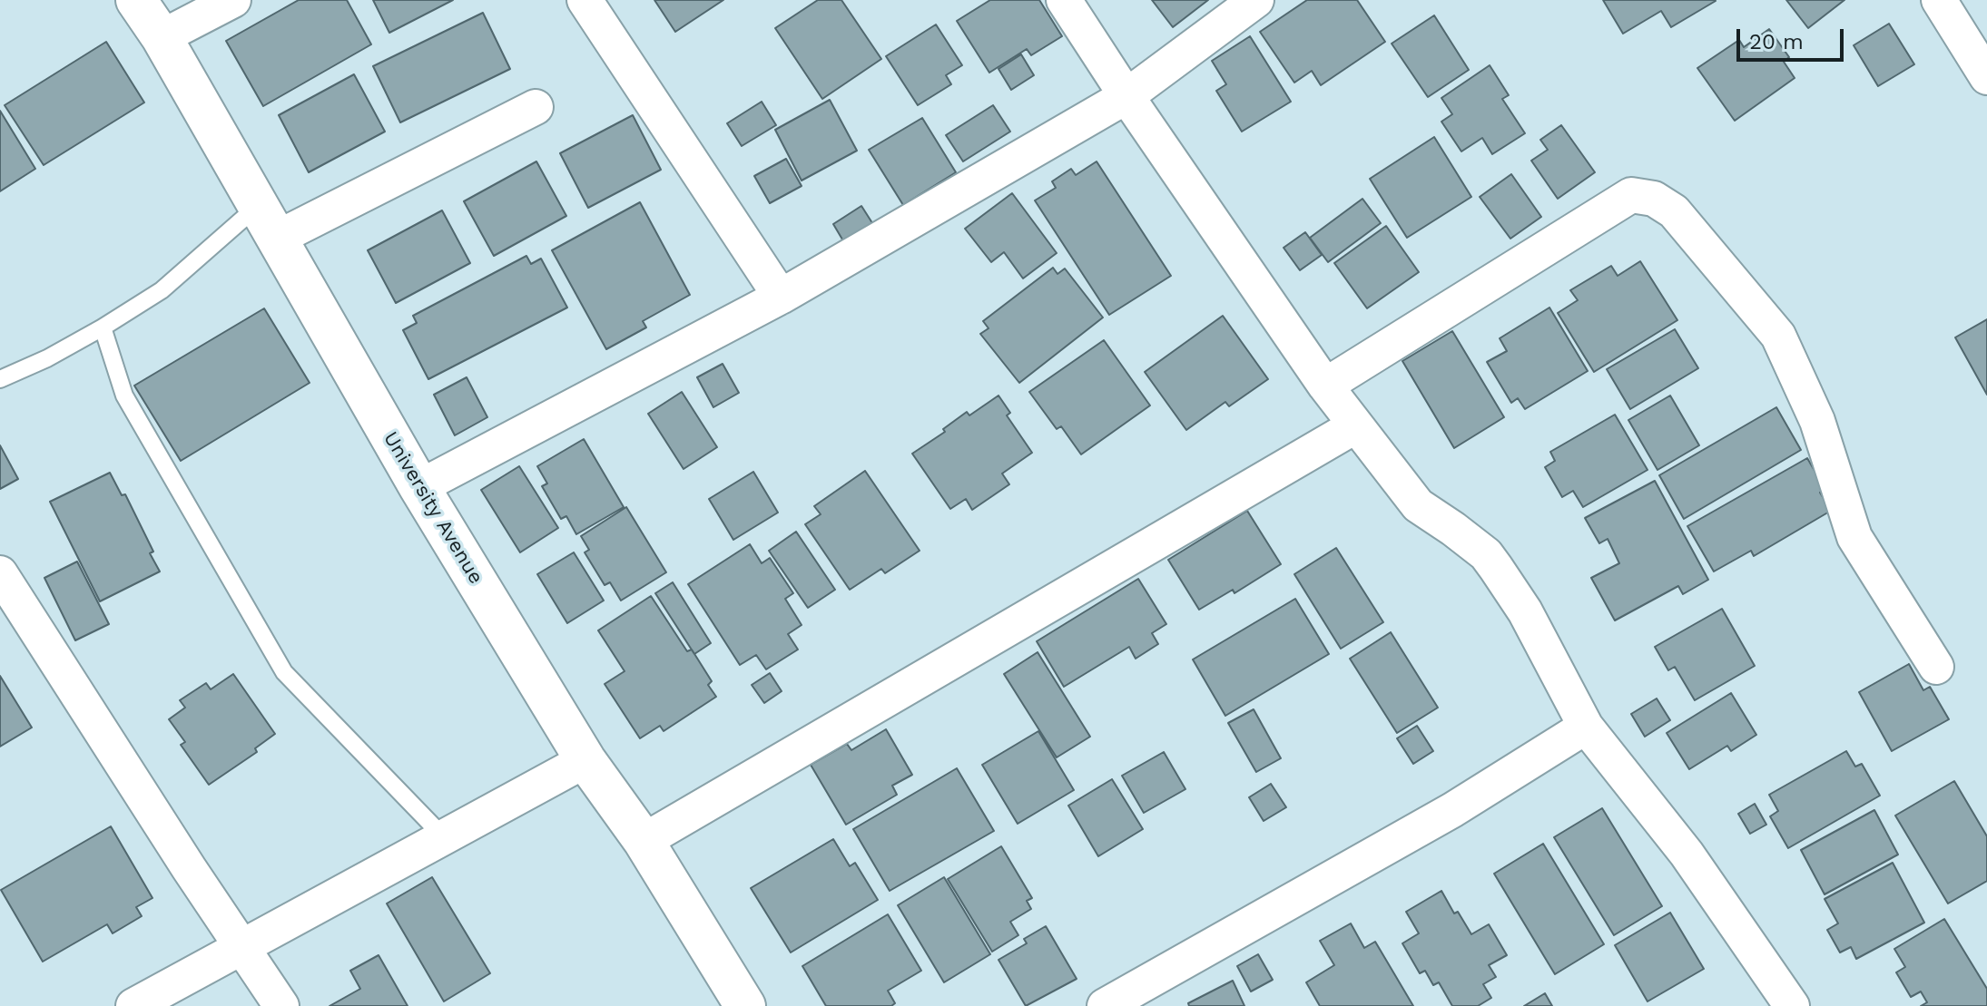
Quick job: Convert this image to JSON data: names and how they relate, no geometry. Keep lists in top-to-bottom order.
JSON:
{
  "streets": {
    "street": ["University Avenue"]
  },
  "scale_bar": "20 m"
}
